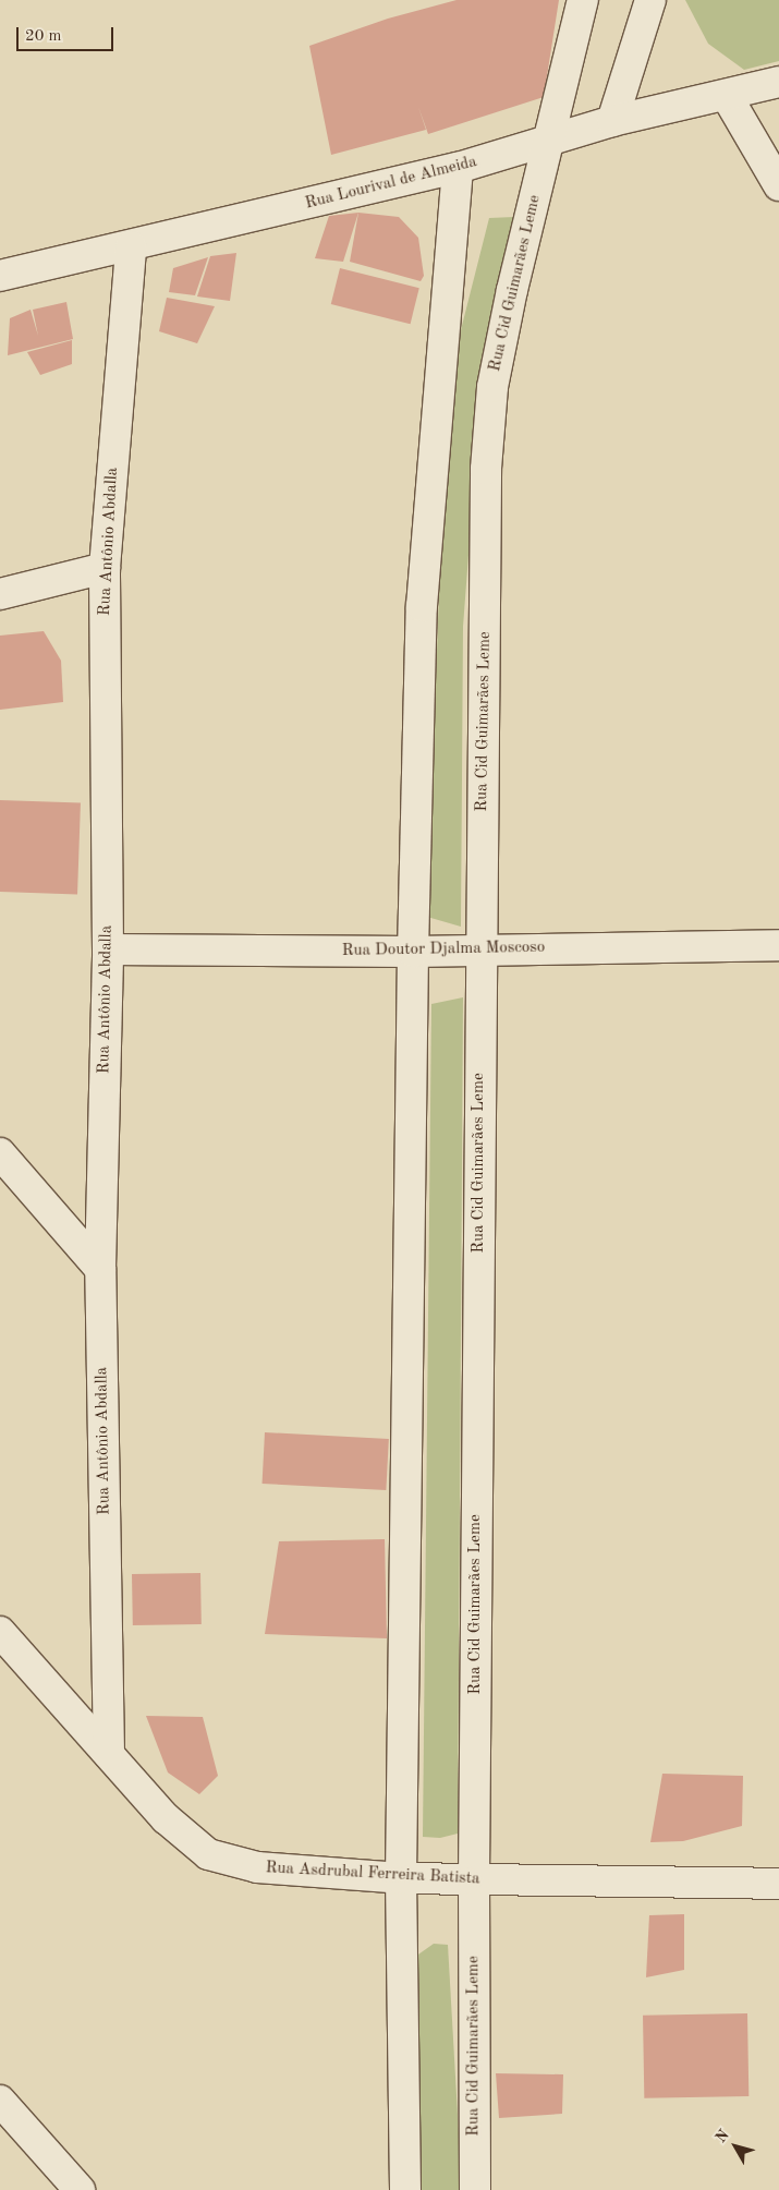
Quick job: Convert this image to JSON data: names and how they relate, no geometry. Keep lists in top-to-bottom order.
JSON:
{
  "streets": {
    "street": [
      "Rua Lourival de Almeida",
      "Rua Cid Guimarães Leme",
      "Rua Antônio Abdalla",
      "Rua Doutor Djalma Moscoso",
      "Rua Asdrubal Ferreira Batista"
    ]
  },
  "crossings": [
    ["Rua Lourival de Almeida", "Rua Cid Guimarães Leme"],
    ["Rua Lourival de Almeida", "Rua Antônio Abdalla"],
    ["Rua Cid Guimarães Leme", "Rua Doutor Djalma Moscoso"],
    ["Rua Cid Guimarães Leme", "Rua Asdrubal Ferreira Batista"],
    ["Rua Antônio Abdalla", "Rua Doutor Djalma Moscoso"],
    ["Rua Antônio Abdalla", "Rua Asdrubal Ferreira Batista"]
  ],
  "scale_bar": "20 m",
  "north": "top left"
}
